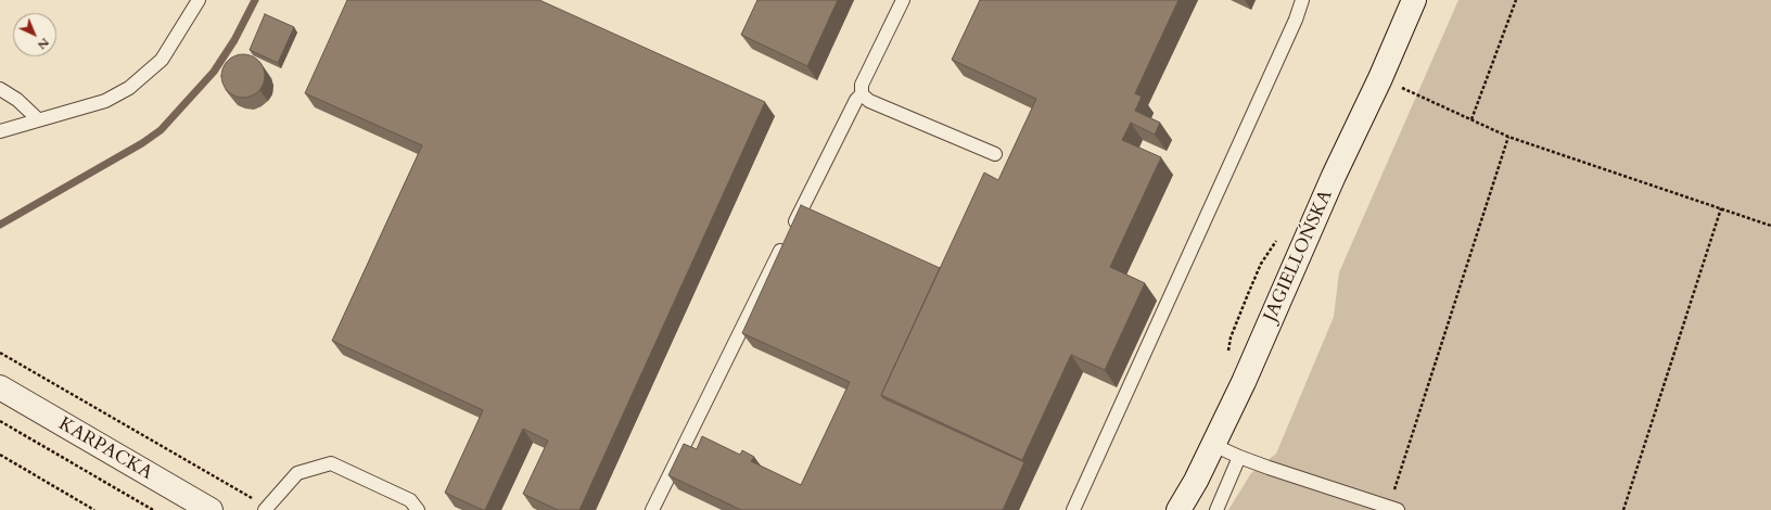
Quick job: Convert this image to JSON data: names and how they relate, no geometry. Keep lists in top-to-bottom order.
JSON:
{
  "streets": {
    "street": ["JAGIELLOŃSKA", "KARPACKA"]
  },
  "north": "bottom right"
}
